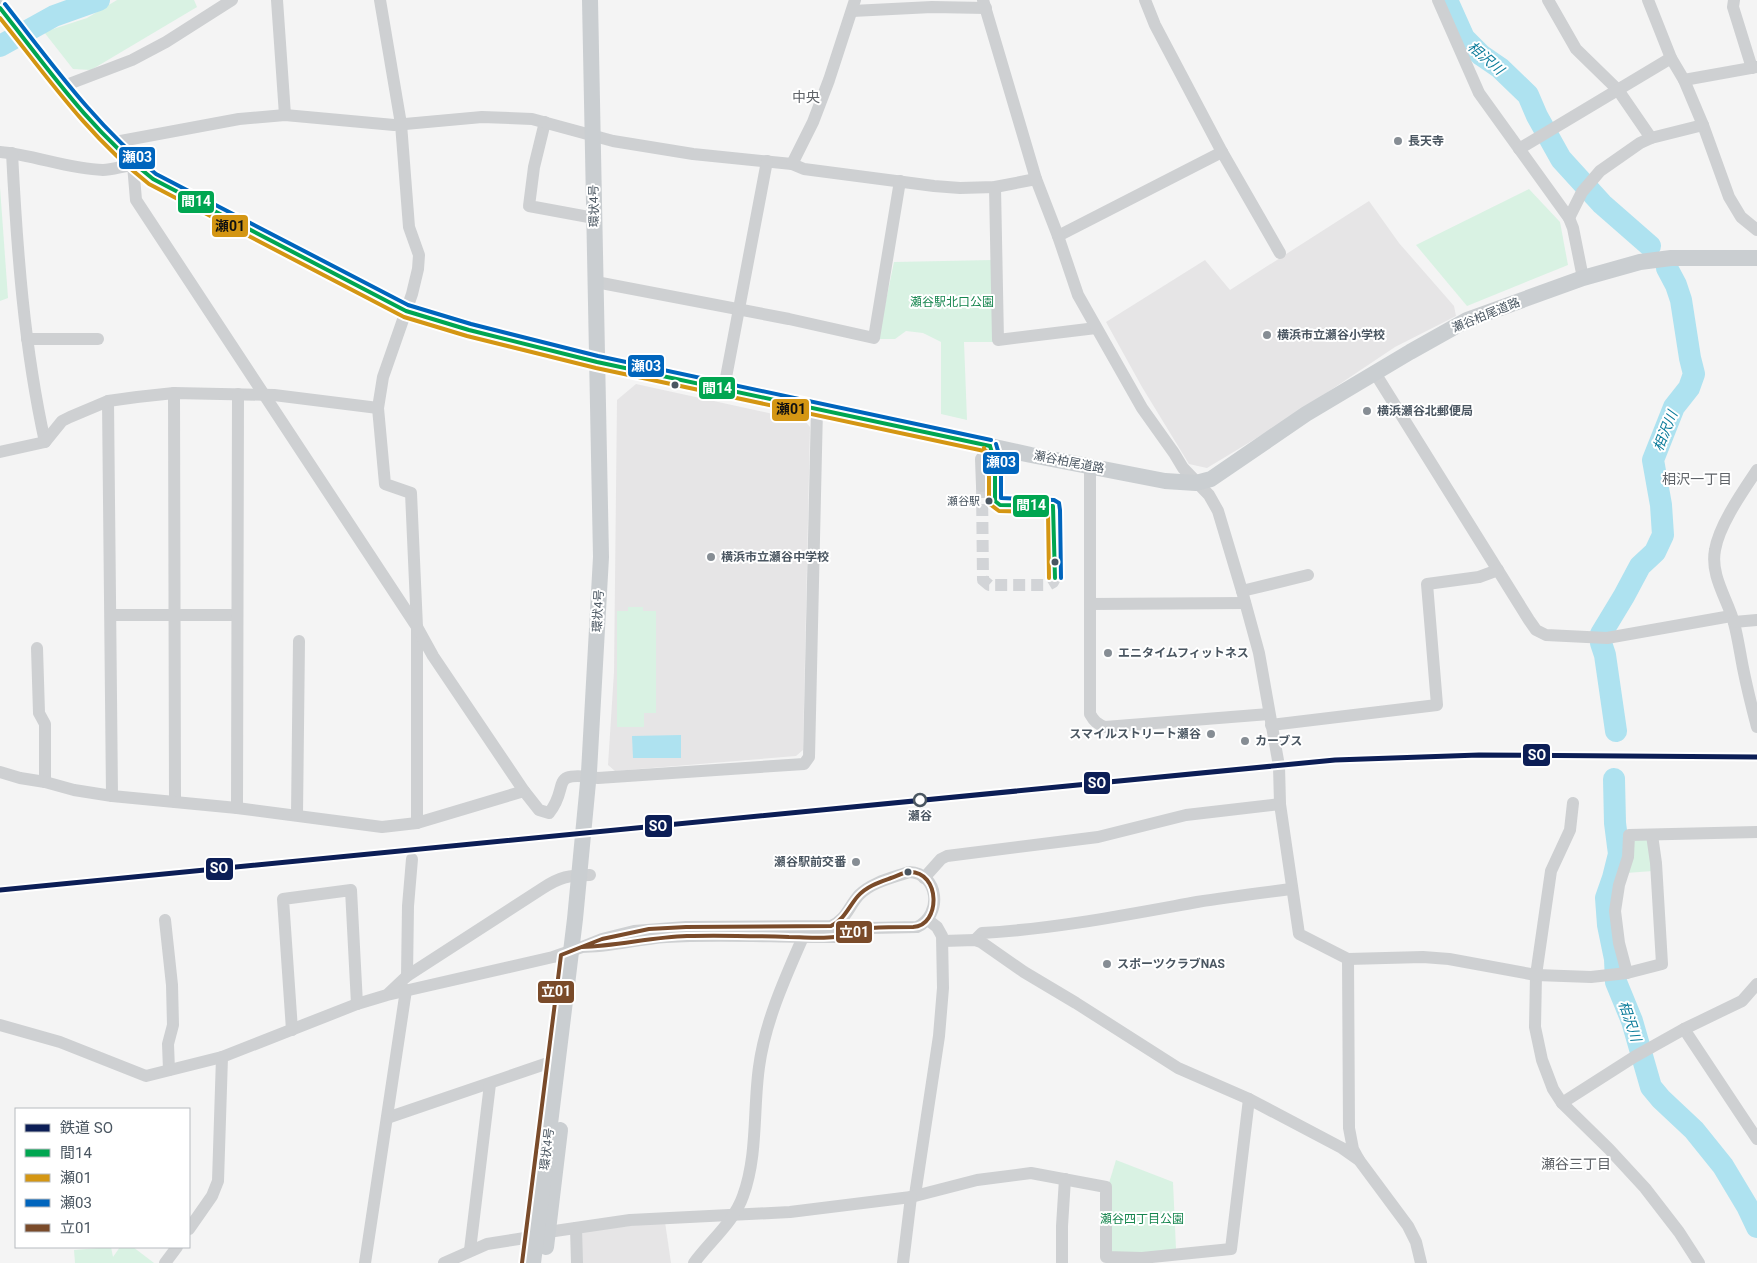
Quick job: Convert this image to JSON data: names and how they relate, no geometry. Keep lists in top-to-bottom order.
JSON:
{
  "streets": {
    "main road": ["環状4号", "瀬谷柏尾道路"]
  },
  "crossings": [
    ["環状4号", "瀬谷柏尾道路"]
  ],
  "districts": ["中央", "相沢一丁目", "瀬谷三丁目"],
  "water": ["相沢川"],
  "parks": ["瀬谷駅北口公園", "瀬谷四丁目公園"],
  "places": [
    "長天寺",
    "横浜市立瀬谷小学校",
    "横浜瀬谷北郵便局",
    "瀬谷駅",
    "横浜市立瀬谷中学校",
    "エニタイムフィットネス",
    "スマイルストリート瀬谷",
    "カーブス",
    "瀬谷",
    "瀬谷駅前交番",
    "スポーツクラブNAS"
  ],
  "lines": [
    "transit line 瀬03",
    "transit line 間14",
    "transit line 瀬01",
    "rail line SO",
    "transit line 立01"
  ],
  "legend": [
    "鉄道 SO",
    "間14",
    "瀬01",
    "瀬03",
    "立01"
  ]
}
